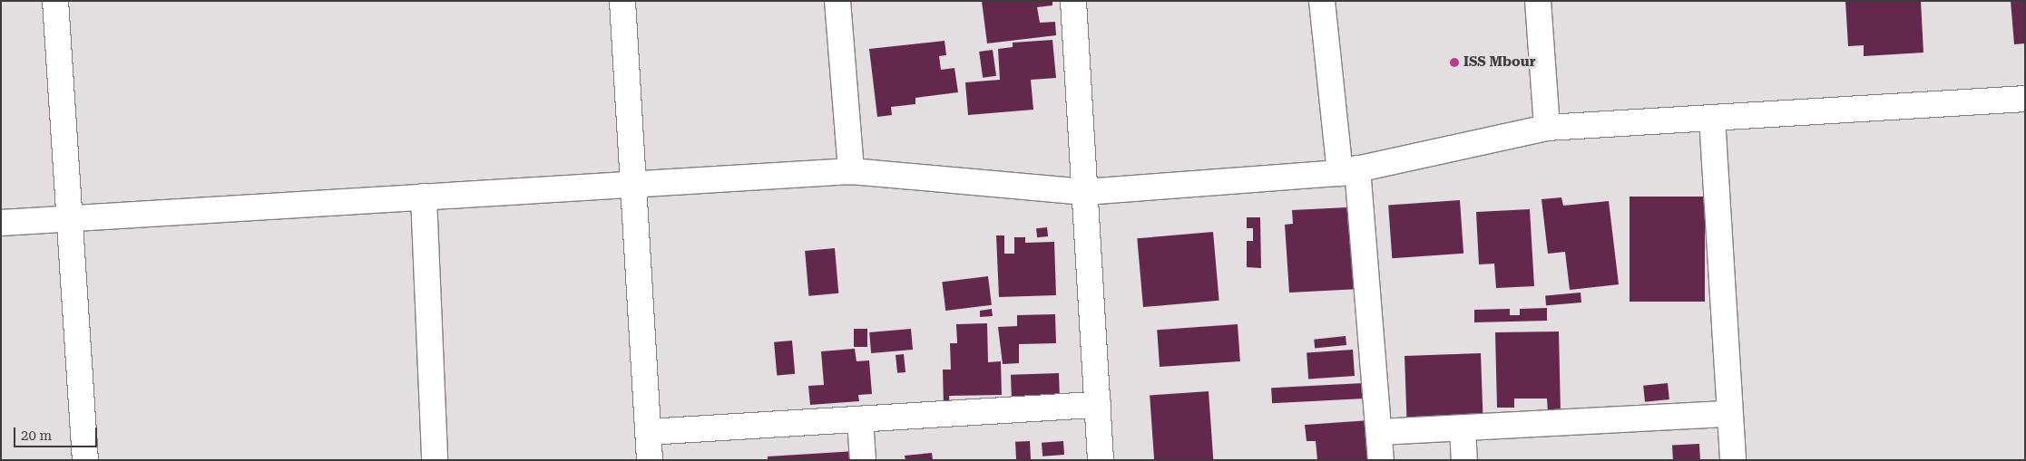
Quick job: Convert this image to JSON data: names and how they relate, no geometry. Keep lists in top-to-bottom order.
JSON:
{
  "places": ["ISS Mbour"],
  "scale_bar": "20 m"
}
